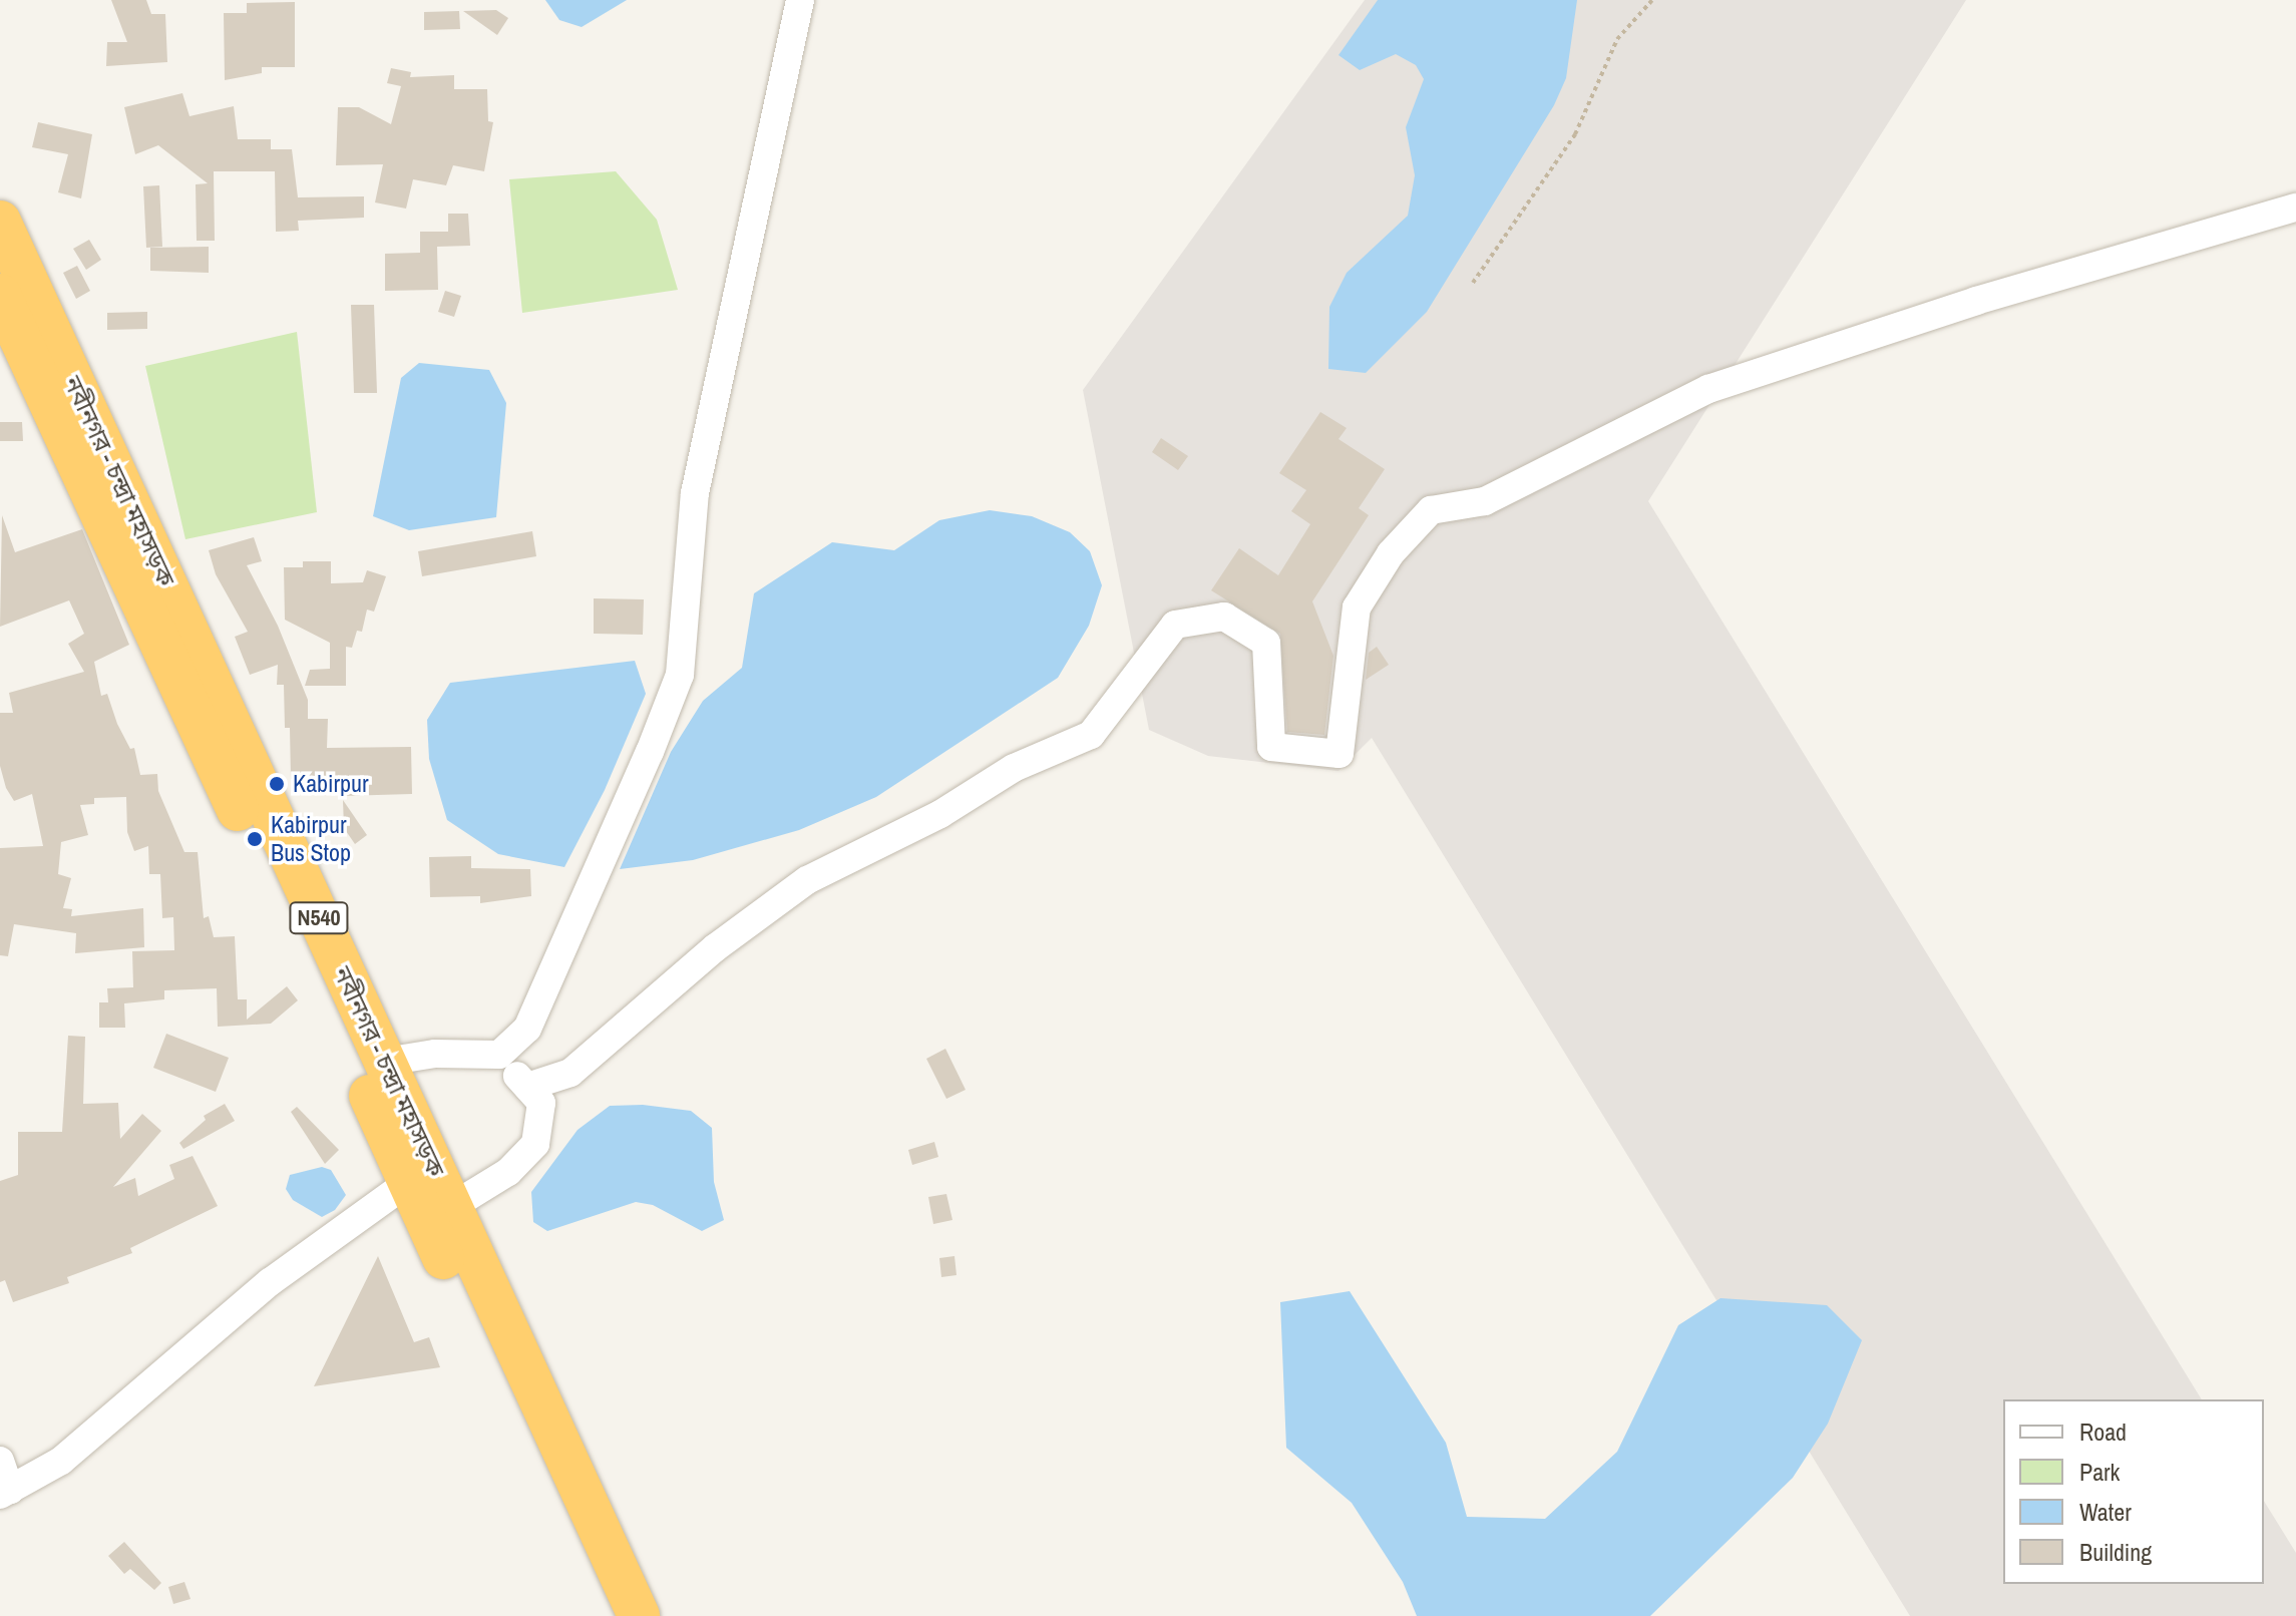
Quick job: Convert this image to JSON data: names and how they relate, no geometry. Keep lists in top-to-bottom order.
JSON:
{
  "streets": {
    "highway": ["নবীনগর - চন্দ্রা মহাসড়ক", "N540"]
  },
  "places": ["Kabirpur", "Kabirpur Bus Stop"],
  "legend": [
    "Road",
    "Park",
    "Water",
    "Building"
  ]
}
